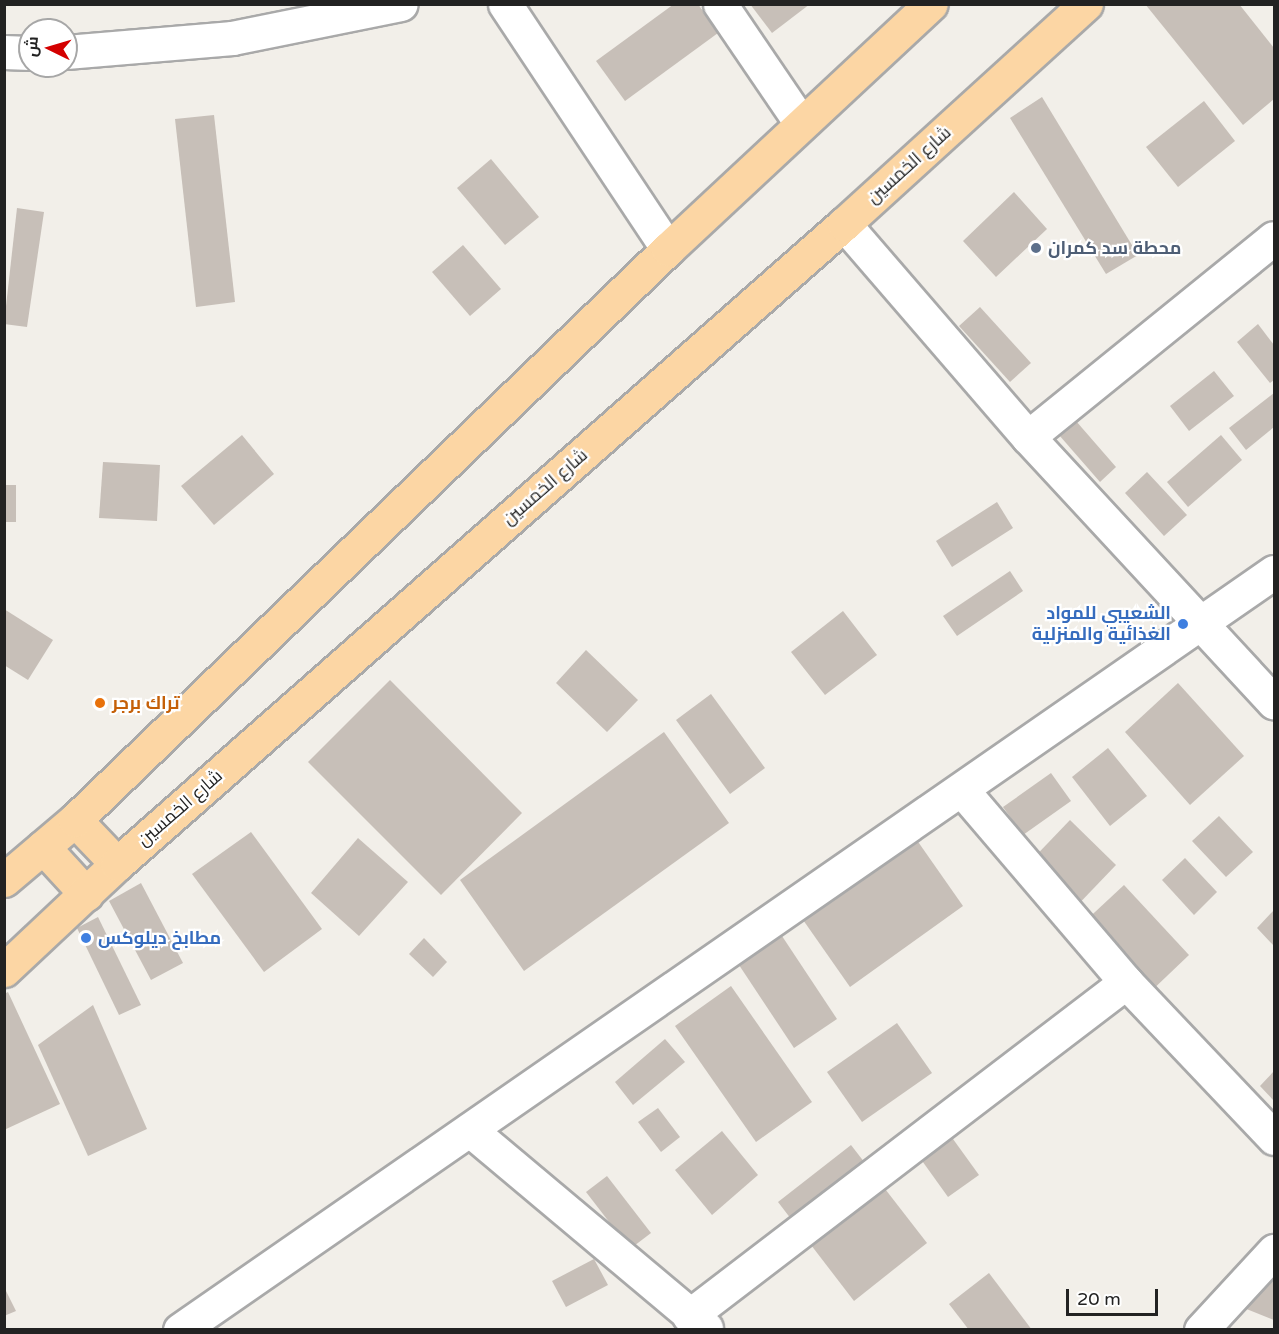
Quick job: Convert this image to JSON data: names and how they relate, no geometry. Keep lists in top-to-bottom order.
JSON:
{
  "streets": {
    "main road": ["شارع الخمسين"]
  },
  "places": [
    "محطة سد كمران",
    "الشعيبي للمواد الغذائية والمنزلية",
    "تراك برجر",
    "مطابخ ديلوكس"
  ],
  "scale_bar": "20 m",
  "north": "left"
}
